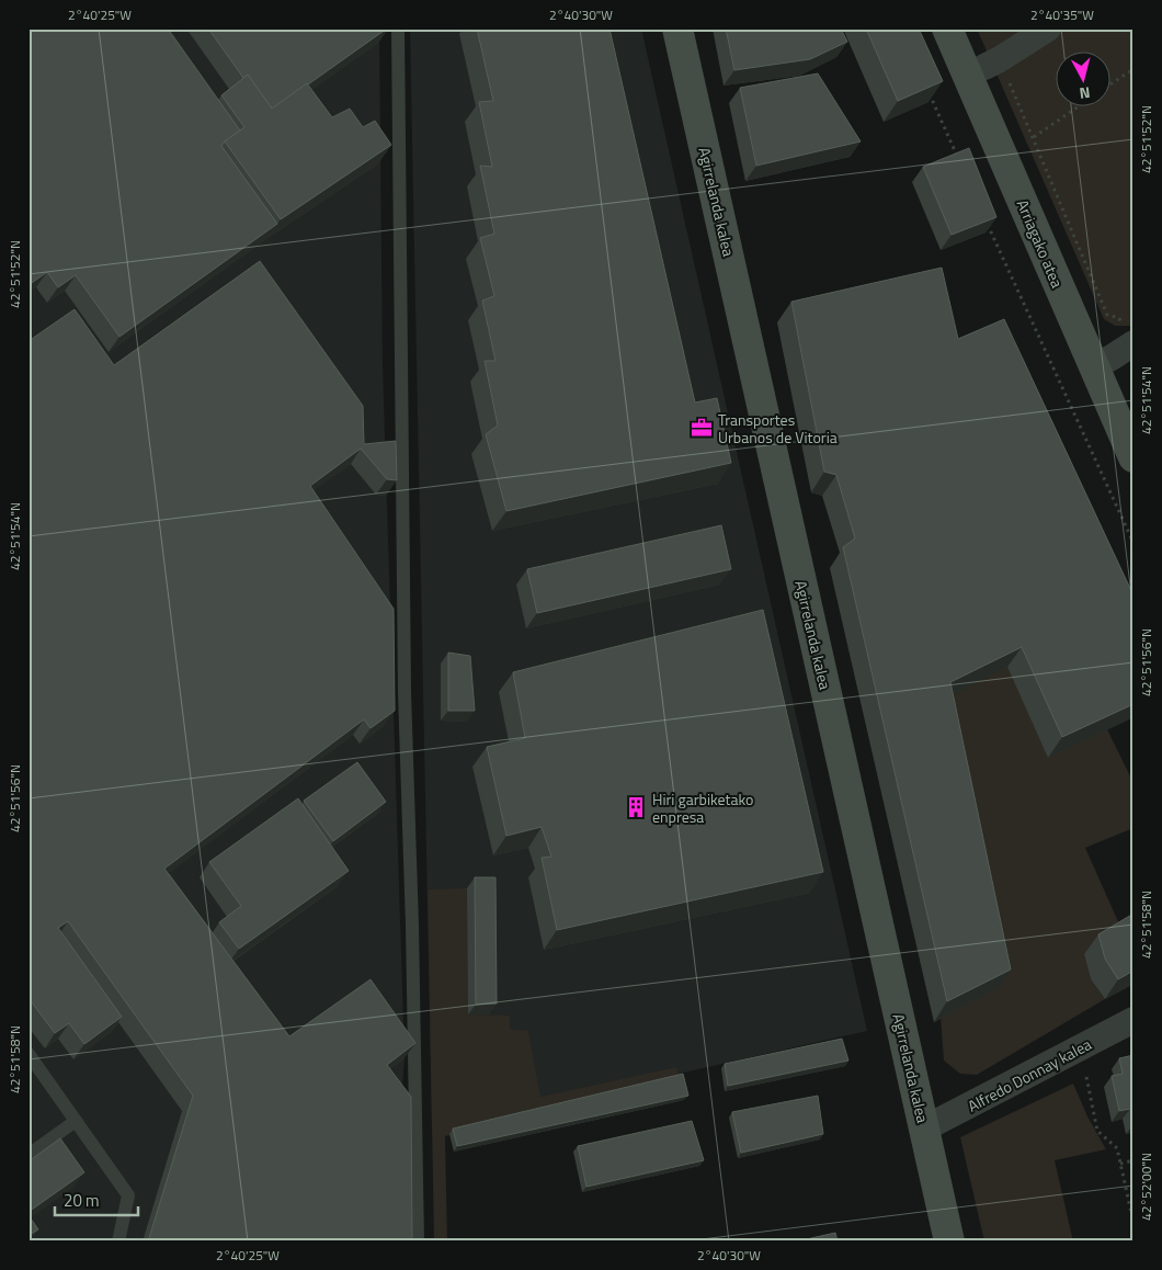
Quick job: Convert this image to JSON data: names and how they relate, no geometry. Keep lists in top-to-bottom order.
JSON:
{
  "streets": {
    "street": ["Agirrelanda kalea", "Arriagako atea", "Alfredo Donnay kalea"]
  },
  "crossings": [
    ["Agirrelanda kalea", "Alfredo Donnay kalea"]
  ],
  "places": {
    "office": ["Transportes Urbanos de Vitoria"],
    "building": ["Hiri garbiketako enpresa"]
  },
  "scale_bar": "20 m",
  "north": "bottom",
  "coordinates": [
    "2°40'25\"W",
    "2°40'30\"W",
    "2°40'35\"W",
    "42°51'52\"N",
    "42°51'54\"N",
    "42°51'56\"N",
    "42°51'58\"N",
    "42°52'00\"N"
  ]
}
